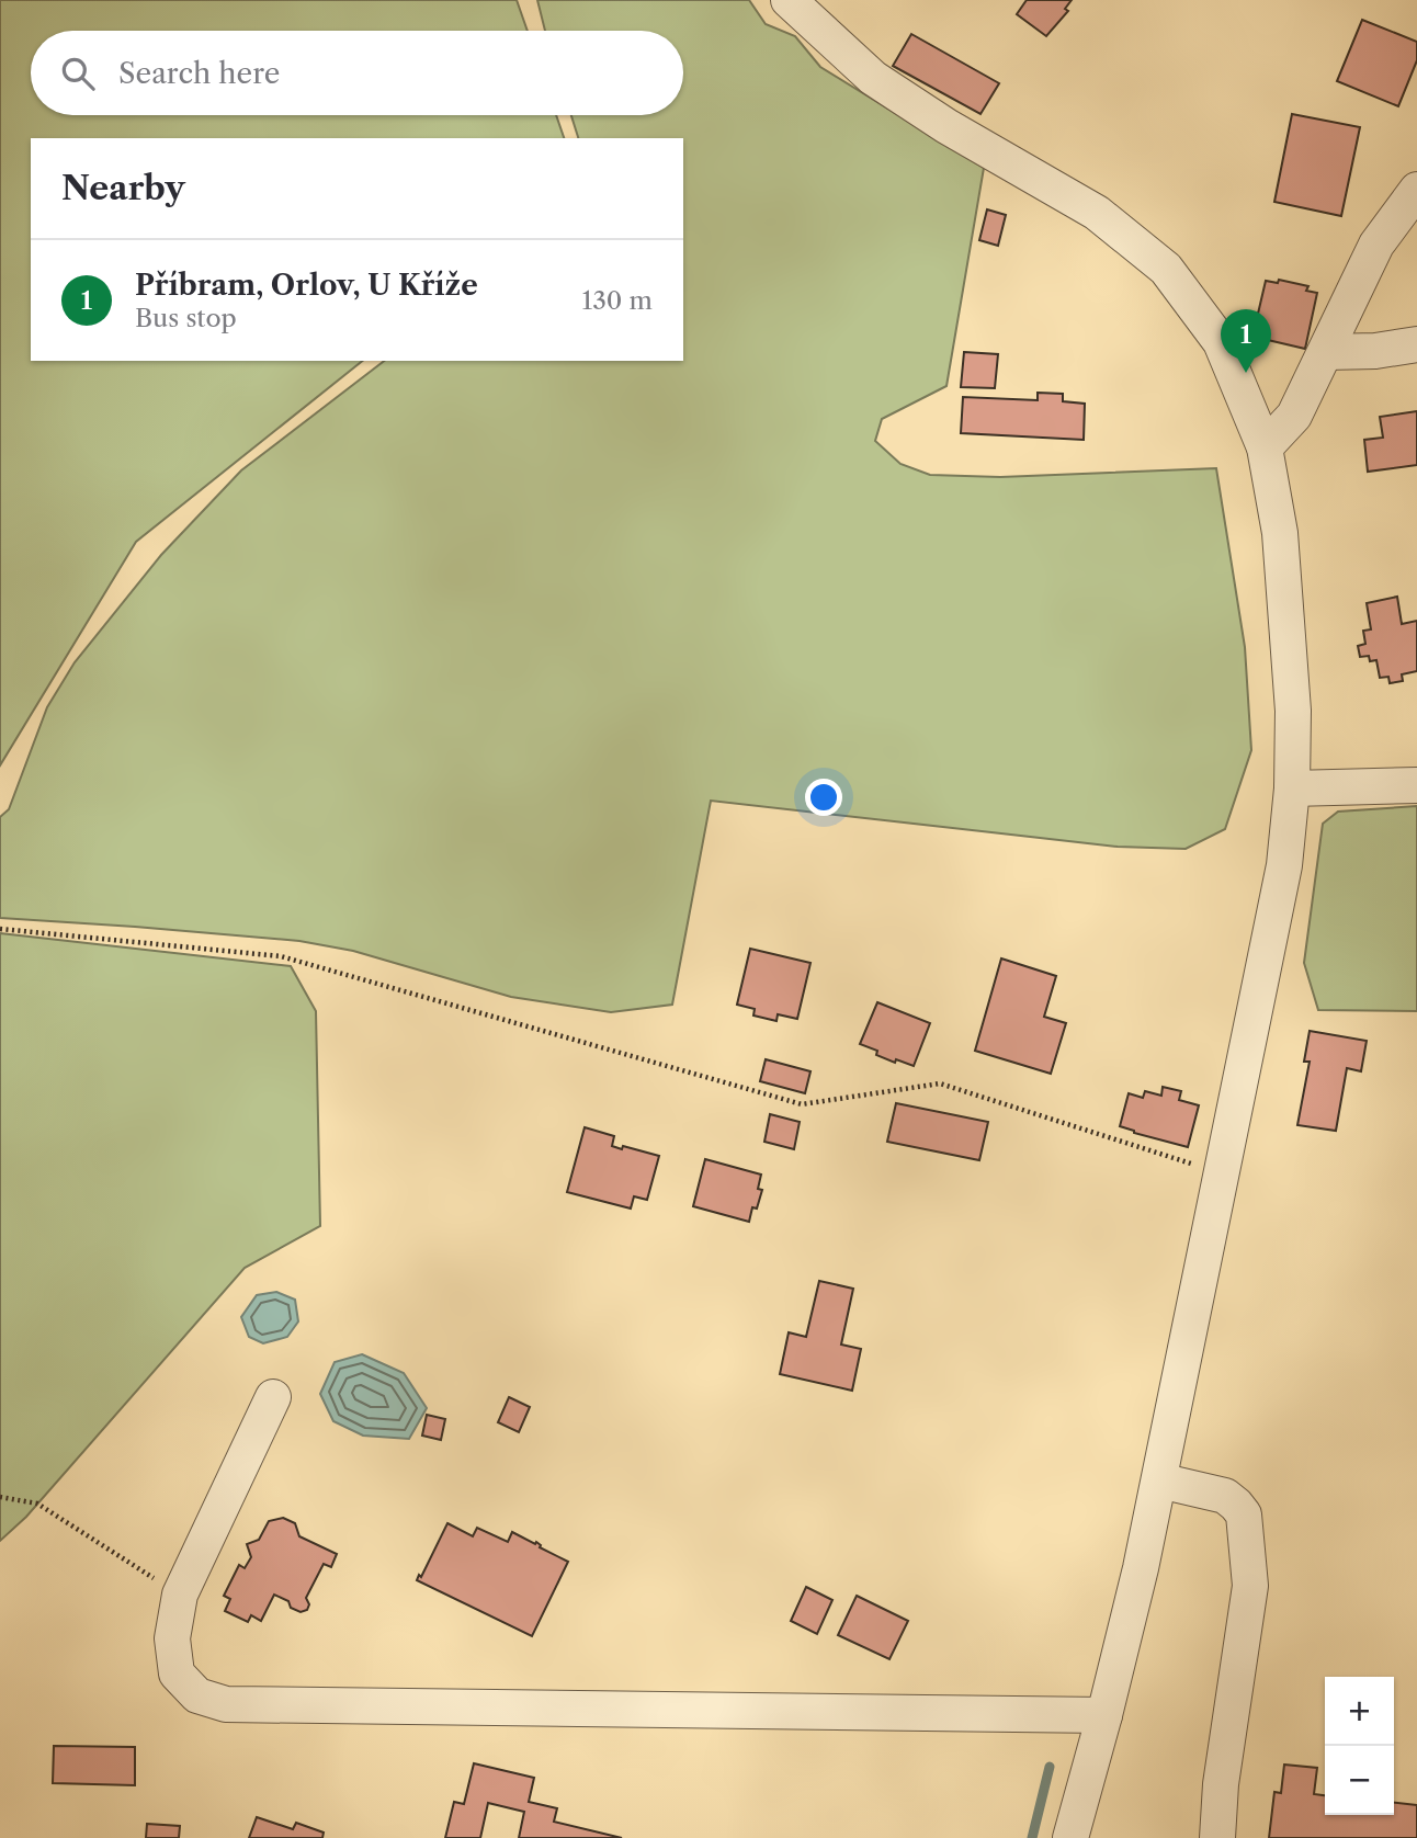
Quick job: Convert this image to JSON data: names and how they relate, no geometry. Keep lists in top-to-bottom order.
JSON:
{
  "page": {
    "search": "Search here",
    "heading": "Nearby",
    "list": [
      {
        "mark": "1",
        "name": "Příbram, Orlov, U Kříže",
        "note": "Bus stop",
        "value": "130 m"
      }
    ],
    "pins": "1",
    "map_buttons": ["+", "−"]
  }
}
